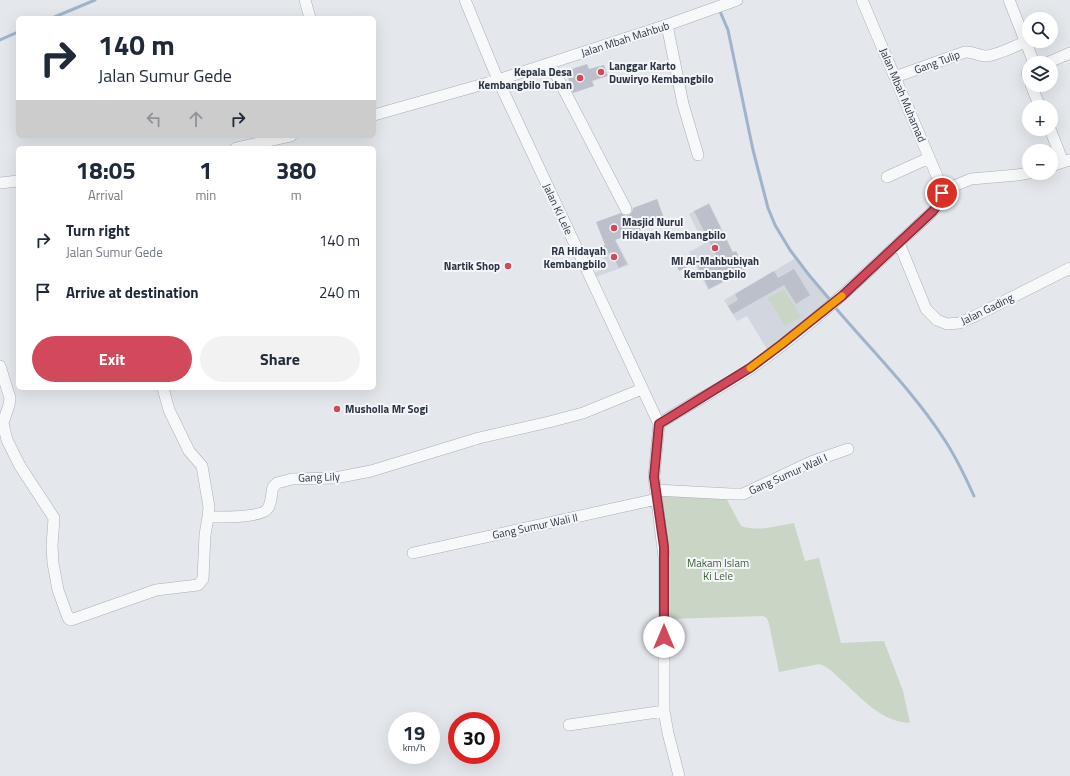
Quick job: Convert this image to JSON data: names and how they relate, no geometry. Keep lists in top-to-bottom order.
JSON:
{
  "streets": {
    "street": [
      "Jalan Mbah Mahbub",
      "Gang Tulip",
      "Jalan Mbah Muhamad",
      "Jalan Ki Lele",
      "Jalan Gading",
      "Gang Sumur Wali I",
      "Gang Lily",
      "Gang Sumur Wali II"
    ]
  },
  "crossings": [
    ["Jalan Mbah Mahbub", "Jalan Ki Lele"],
    ["Gang Tulip", "Jalan Mbah Muhamad"],
    ["Jalan Ki Lele", "Gang Lily"],
    ["Gang Sumur Wali I", "Gang Sumur Wali II"]
  ],
  "parks": ["Makam Islam Ki Lele"],
  "places": [
    "Langgar Karto Duwiryo Kembangbilo",
    "Kepala Desa Kembangbilo Tuban",
    "Masjid Nurul Hidayah Kembangbilo",
    "MI Al-Mahbubiyah Kembangbilo",
    "RA Hidayah Kembangbilo",
    "Nartik Shop",
    "Musholla Mr Sogi"
  ],
  "page": {
    "map_buttons": ["+", "−"],
    "turn": ["140 m", "Jalan Sumur Gede"],
    "eta": [
      "18:05",
      "Arrival",
      "1",
      "min",
      "380",
      "m"
    ],
    "list": [
      {
        "name": "Turn right",
        "note": "Jalan Sumur Gede",
        "value": "140 m"
      },
      {
        "name": "Arrive at destination",
        "value": "240 m"
      }
    ],
    "buttons": ["Exit", "Share"],
    "speed": "19 km/h",
    "limit": "30"
  }
}
